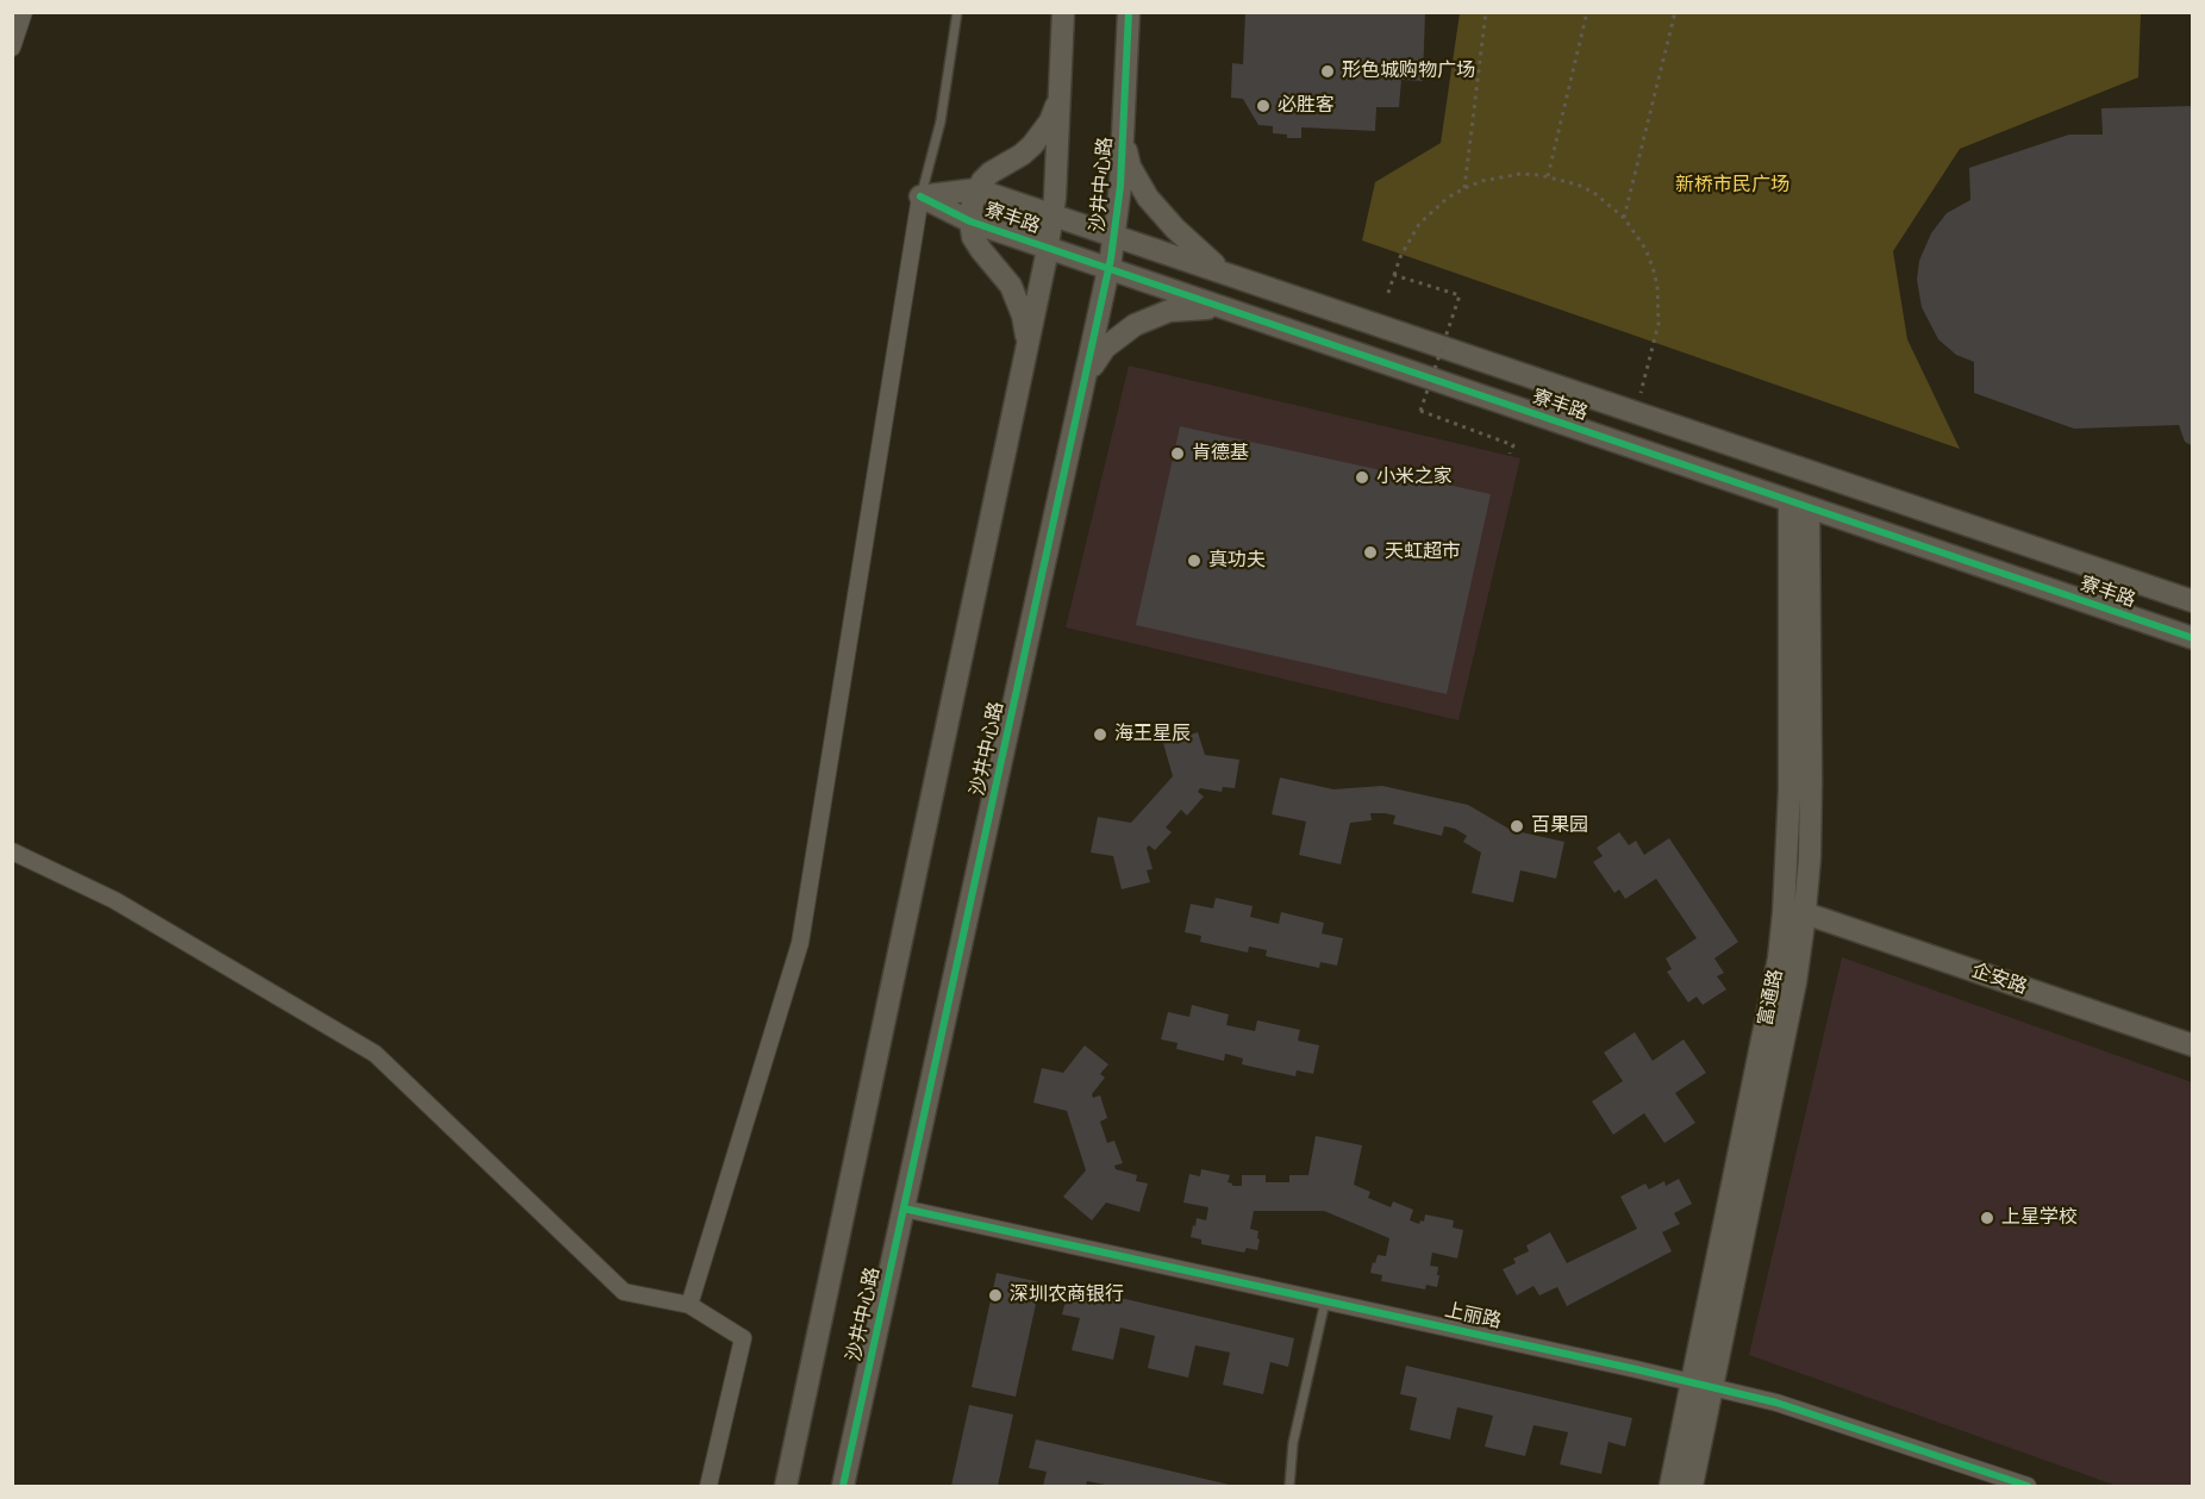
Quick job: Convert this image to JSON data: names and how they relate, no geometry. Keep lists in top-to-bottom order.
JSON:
{
  "streets": {
    "street": [
      "沙井中心路",
      "寮丰路",
      "企安路",
      "富通路",
      "上丽路"
    ]
  },
  "crossings": [
    ["沙井中心路", "寮丰路"],
    ["沙井中心路", "上丽路"],
    ["寮丰路", "富通路"],
    ["企安路", "富通路"],
    ["富通路", "上丽路"]
  ],
  "parks": ["新桥市民广场"],
  "places": [
    "形色城购物广场",
    "必胜客",
    "肯德基",
    "小米之家",
    "天虹超市",
    "真功夫",
    "海王星辰",
    "百果园",
    "上星学校",
    "深圳农商银行"
  ]
}
